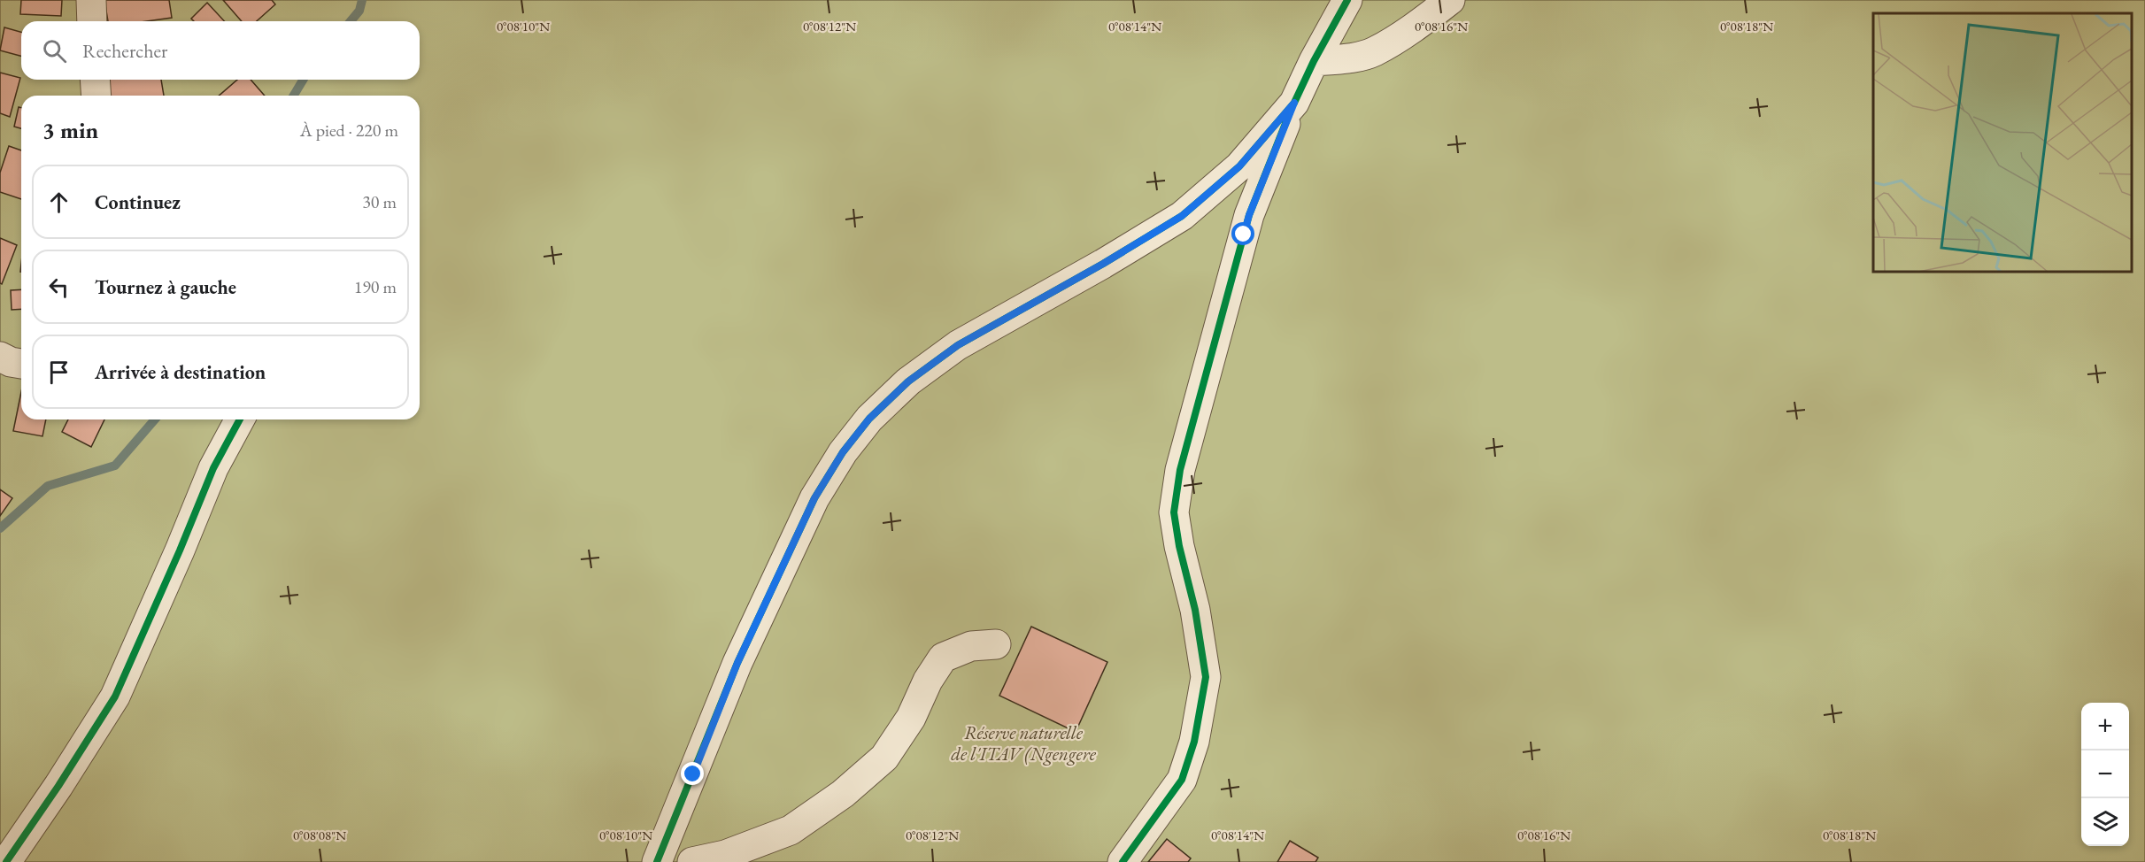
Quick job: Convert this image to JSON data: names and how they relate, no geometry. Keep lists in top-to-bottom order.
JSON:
{
  "parks": ["Réserve naturelle de l'ITAV (Ngengere"],
  "page": {
    "search": "Rechercher",
    "heading": ["3 min", "À pied · 220 m"],
    "list": [
      ["Continuez", "30 m"],
      ["Tournez à gauche", "190 m"],
      "Arrivée à destination"
    ],
    "map_buttons": ["+", "−"]
  },
  "coordinates": [
    "0°08'10\"N",
    "0°08'12\"N",
    "0°08'14\"N",
    "0°08'16\"N",
    "0°08'18\"N",
    "0°08'08\"N"
  ]
}
